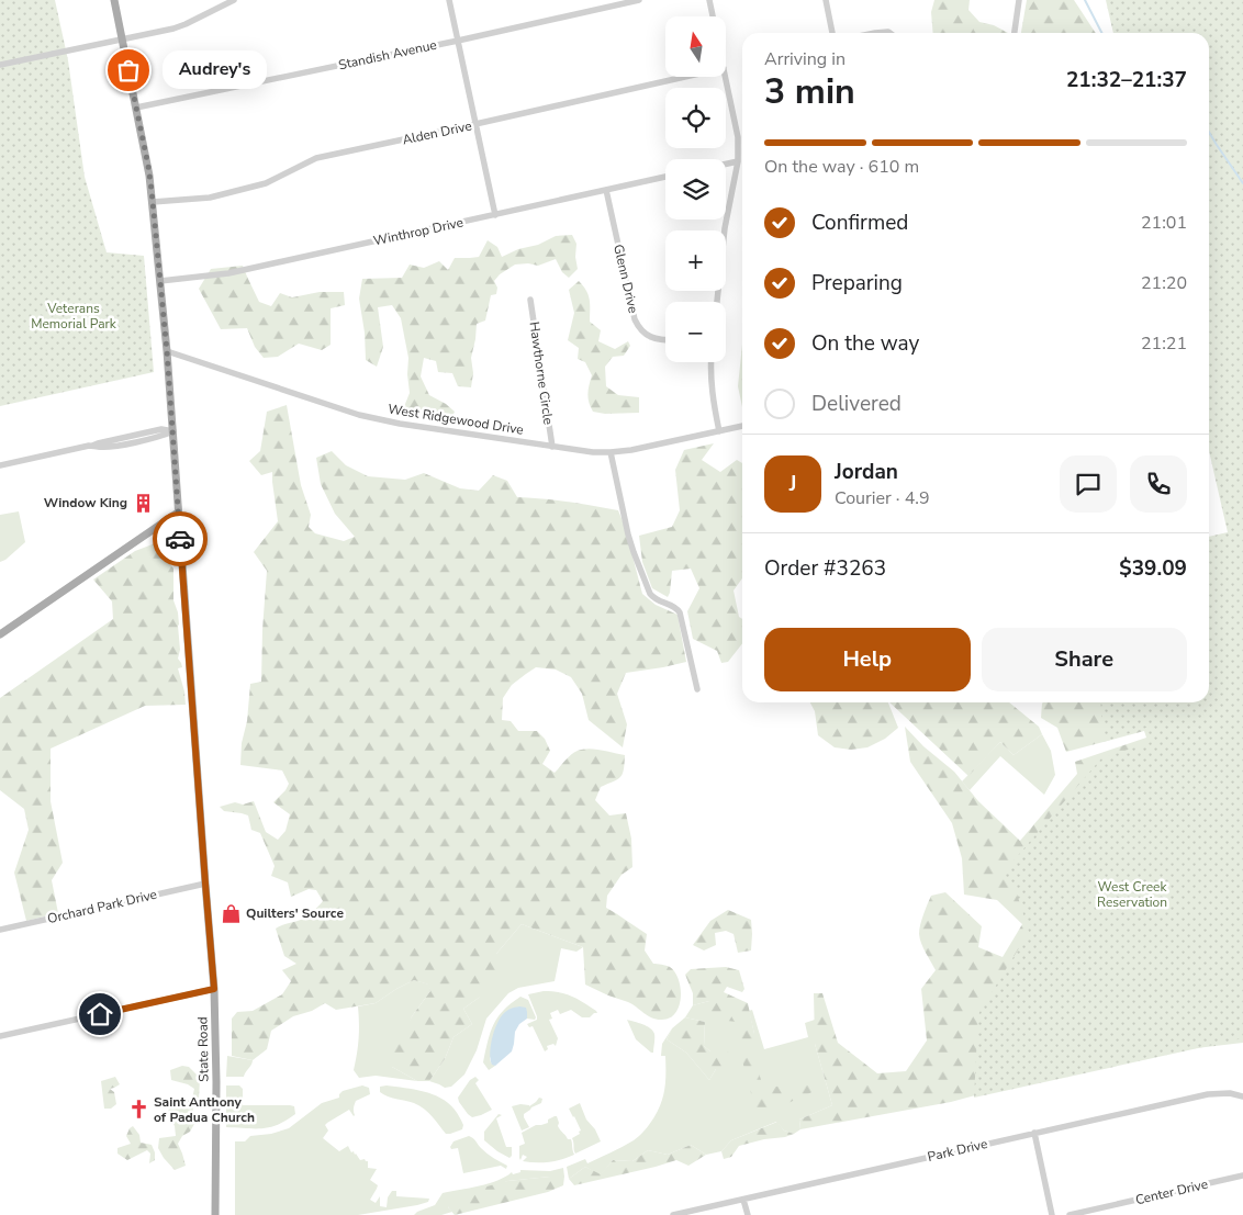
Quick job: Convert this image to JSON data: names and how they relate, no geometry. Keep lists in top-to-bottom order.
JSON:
{
  "streets": {
    "main road": ["State Road"],
    "street": [
      "Standish Avenue",
      "Alden Drive",
      "Winthrop Drive",
      "Glenn Drive",
      "Hawthorne Circle",
      "West Ridgewood Drive",
      "Orchard Park Drive",
      "Park Drive",
      "Center Drive"
    ]
  },
  "crossings": [
    ["Standish Avenue", "State Road"],
    ["Alden Drive", "State Road"],
    ["Winthrop Drive", "Glenn Drive"],
    ["Winthrop Drive", "State Road"],
    ["Hawthorne Circle", "West Ridgewood Drive"],
    ["West Ridgewood Drive", "State Road"],
    ["Orchard Park Drive", "State Road"]
  ],
  "parks": ["Veterans Memorial Park", "West Creek Reservation"],
  "places": {
    "other": ["Audrey's"],
    "building": ["Window King"],
    "shop": ["Quilters' Source"],
    "church": ["Saint Anthony of Padua Church"]
  },
  "north": "top",
  "page": {
    "map_buttons": ["+", "−"],
    "heading": ["3 min", "Arriving in", "21:32–21:37"],
    "panel": [
      "Jordan",
      "Courier · 4.9",
      "Order #3263",
      "$39.09"
    ],
    "bubble": "Audrey's",
    "bar": "On the way · 610 m",
    "list": [
      ["Confirmed", "21:01"],
      ["Preparing", "21:20"],
      ["On the way", "21:21"],
      "Delivered"
    ],
    "round": "J",
    "buttons": ["Help", "Share"]
  }
}
